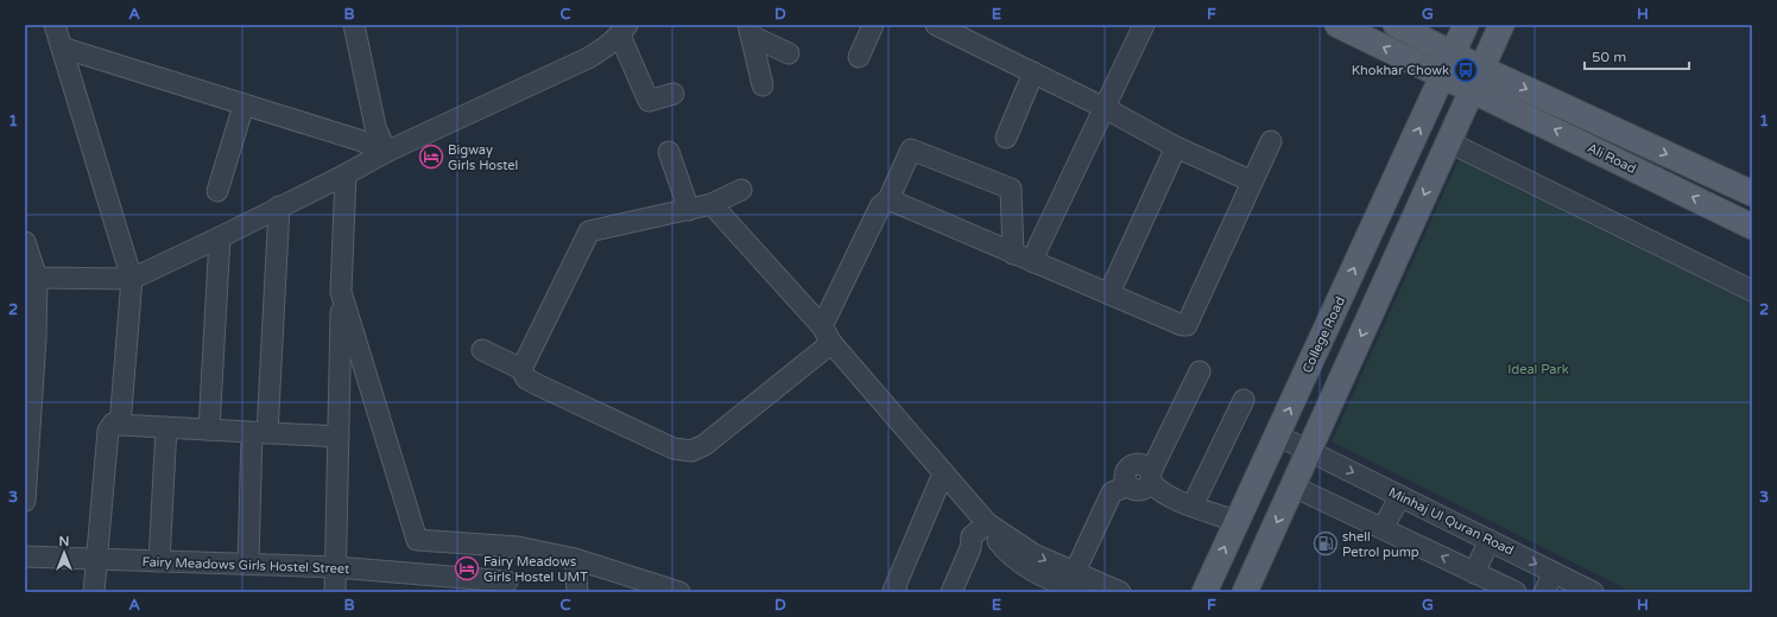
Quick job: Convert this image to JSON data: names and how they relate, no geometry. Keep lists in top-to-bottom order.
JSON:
{
  "streets": {
    "main road": ["Ali Road", "College Road"],
    "street": ["Minhaj Ul Quran Road", "Fairy Meadows Girls Hostel Street"]
  },
  "crossings": [
    ["College Road", "Minhaj Ul Quran Road"]
  ],
  "parks": ["Ideal Park"],
  "places": {
    "bus stop": ["Khokhar Chowk"],
    "hotel": ["Bigway Girls Hostel", "Fairy Meadows Girls Hostel UMT"],
    "fuel station": ["shell Petrol pump"]
  },
  "scale_bar": "50 m",
  "north": "top",
  "grid": {
    "columns": [
      "A",
      "B",
      "C",
      "D",
      "E",
      "F",
      "G",
      "H"
    ],
    "rows": ["1", "2", "3"]
  }
}
